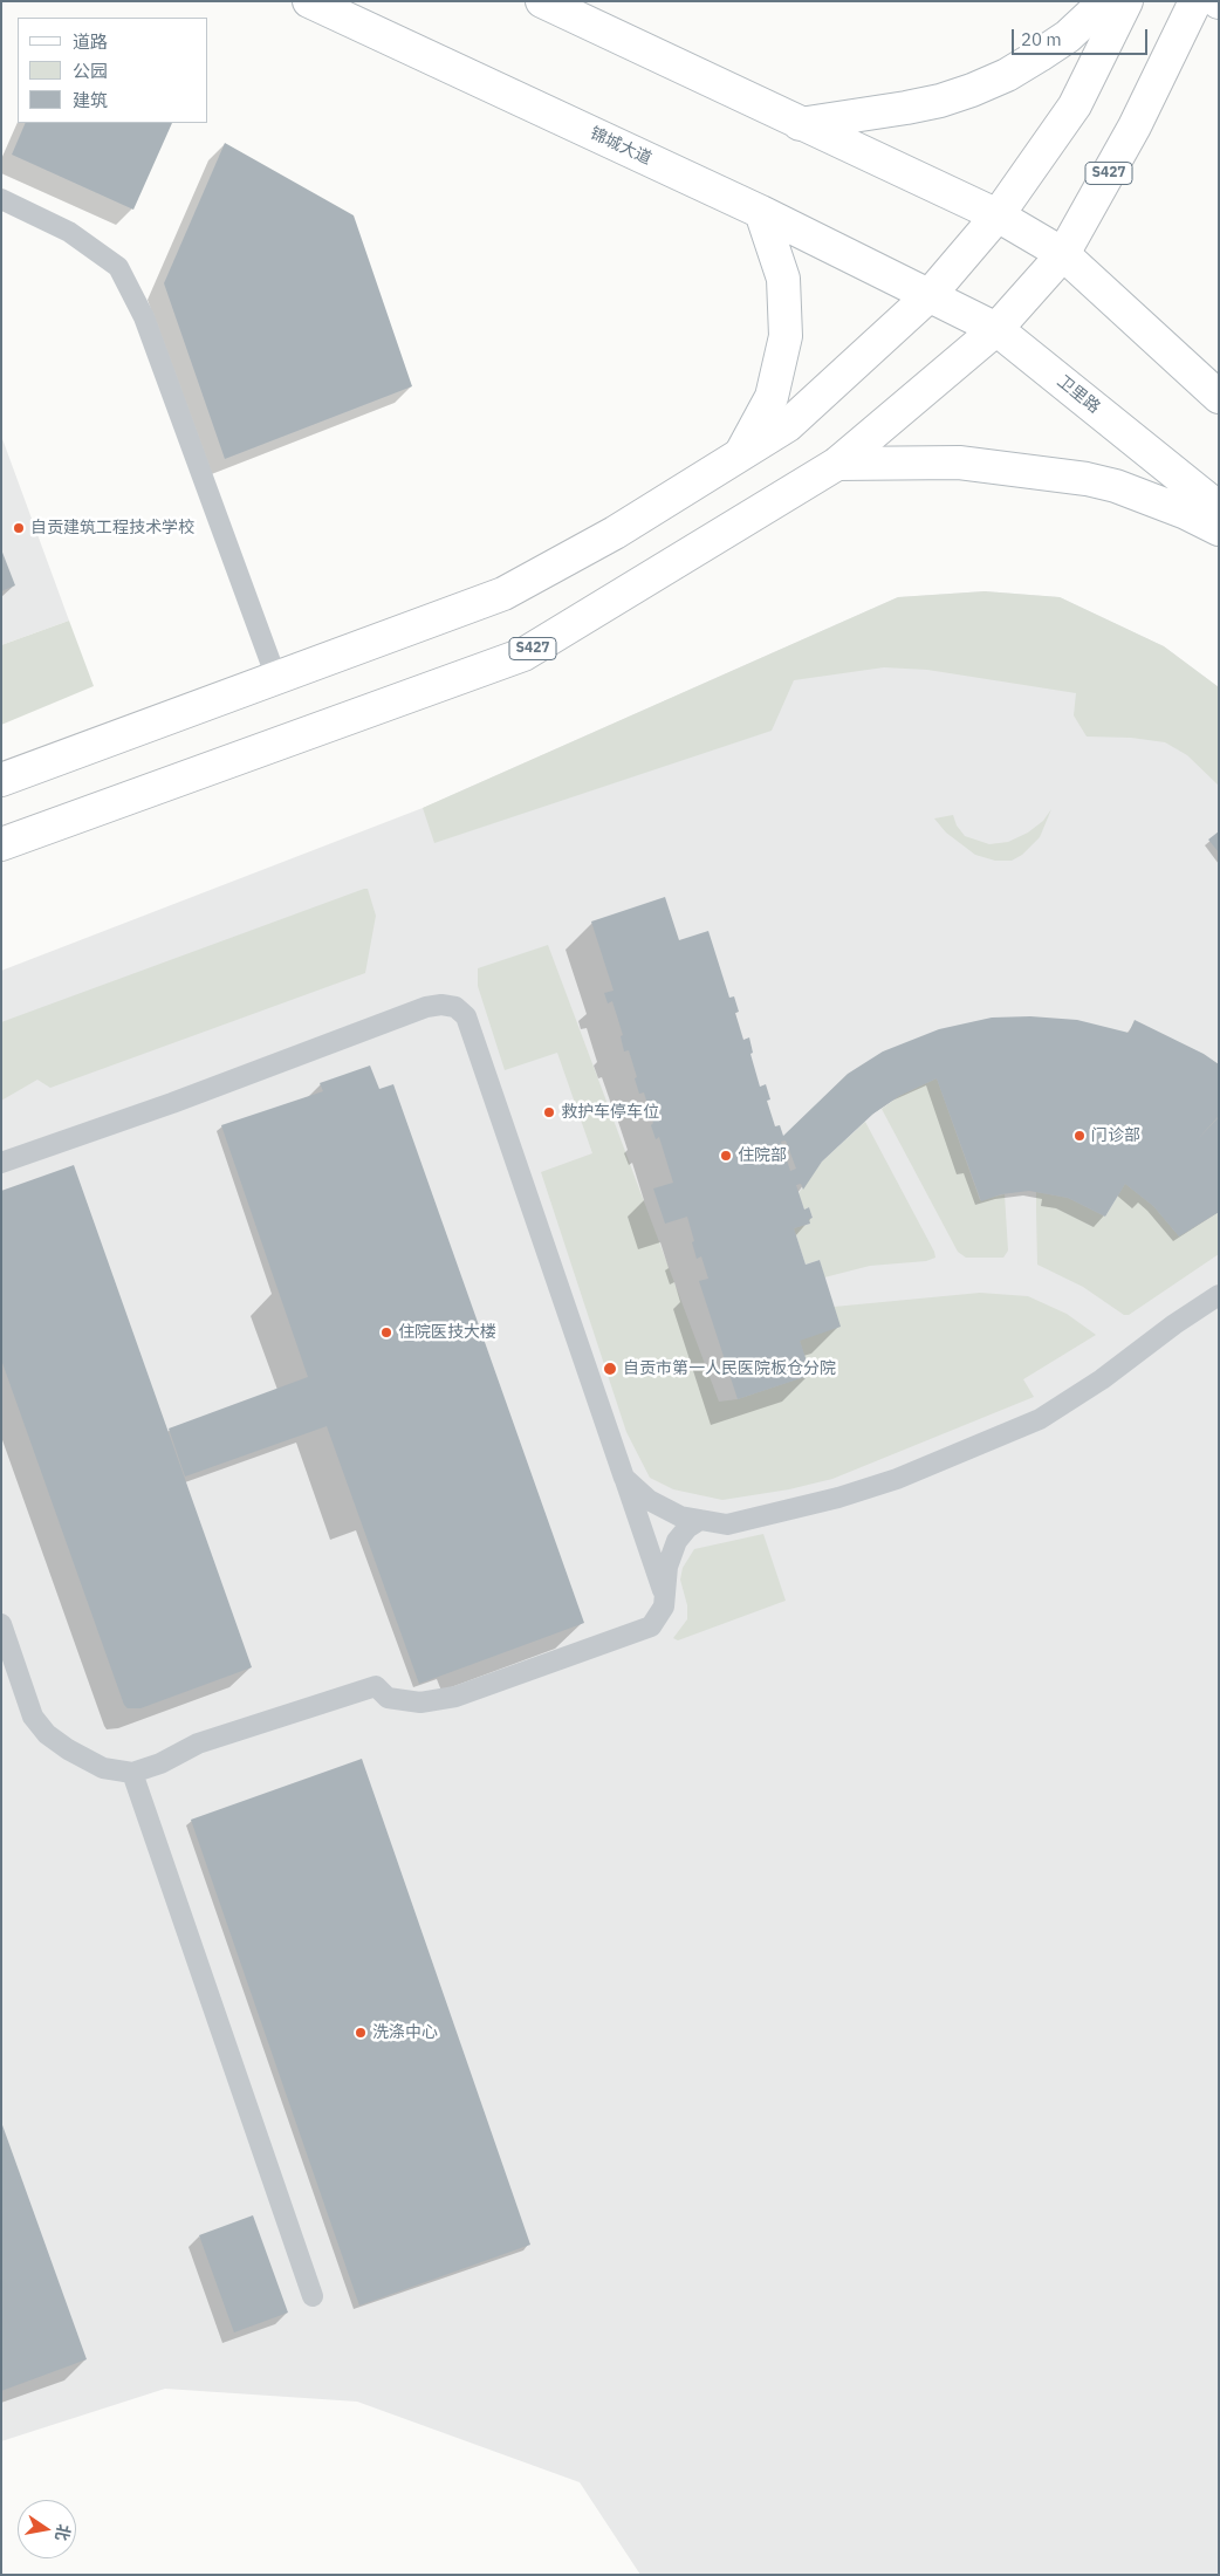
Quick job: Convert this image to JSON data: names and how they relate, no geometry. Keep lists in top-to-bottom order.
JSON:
{
  "streets": {
    "main road": ["锦城大道", "S427", "卫里路"]
  },
  "crossings": [
    ["锦城大道", "卫里路"],
    ["S427", "卫里路"]
  ],
  "places": [
    "自贡建筑工程技术学校",
    "救护车停车位",
    "门诊部",
    "住院部",
    "住院医技大楼",
    "自贡市第一人民医院板仓分院",
    "洗涤中心"
  ],
  "legend": ["道路", "公园", "建筑"],
  "scale_bar": "20 m",
  "north": "right"
}
